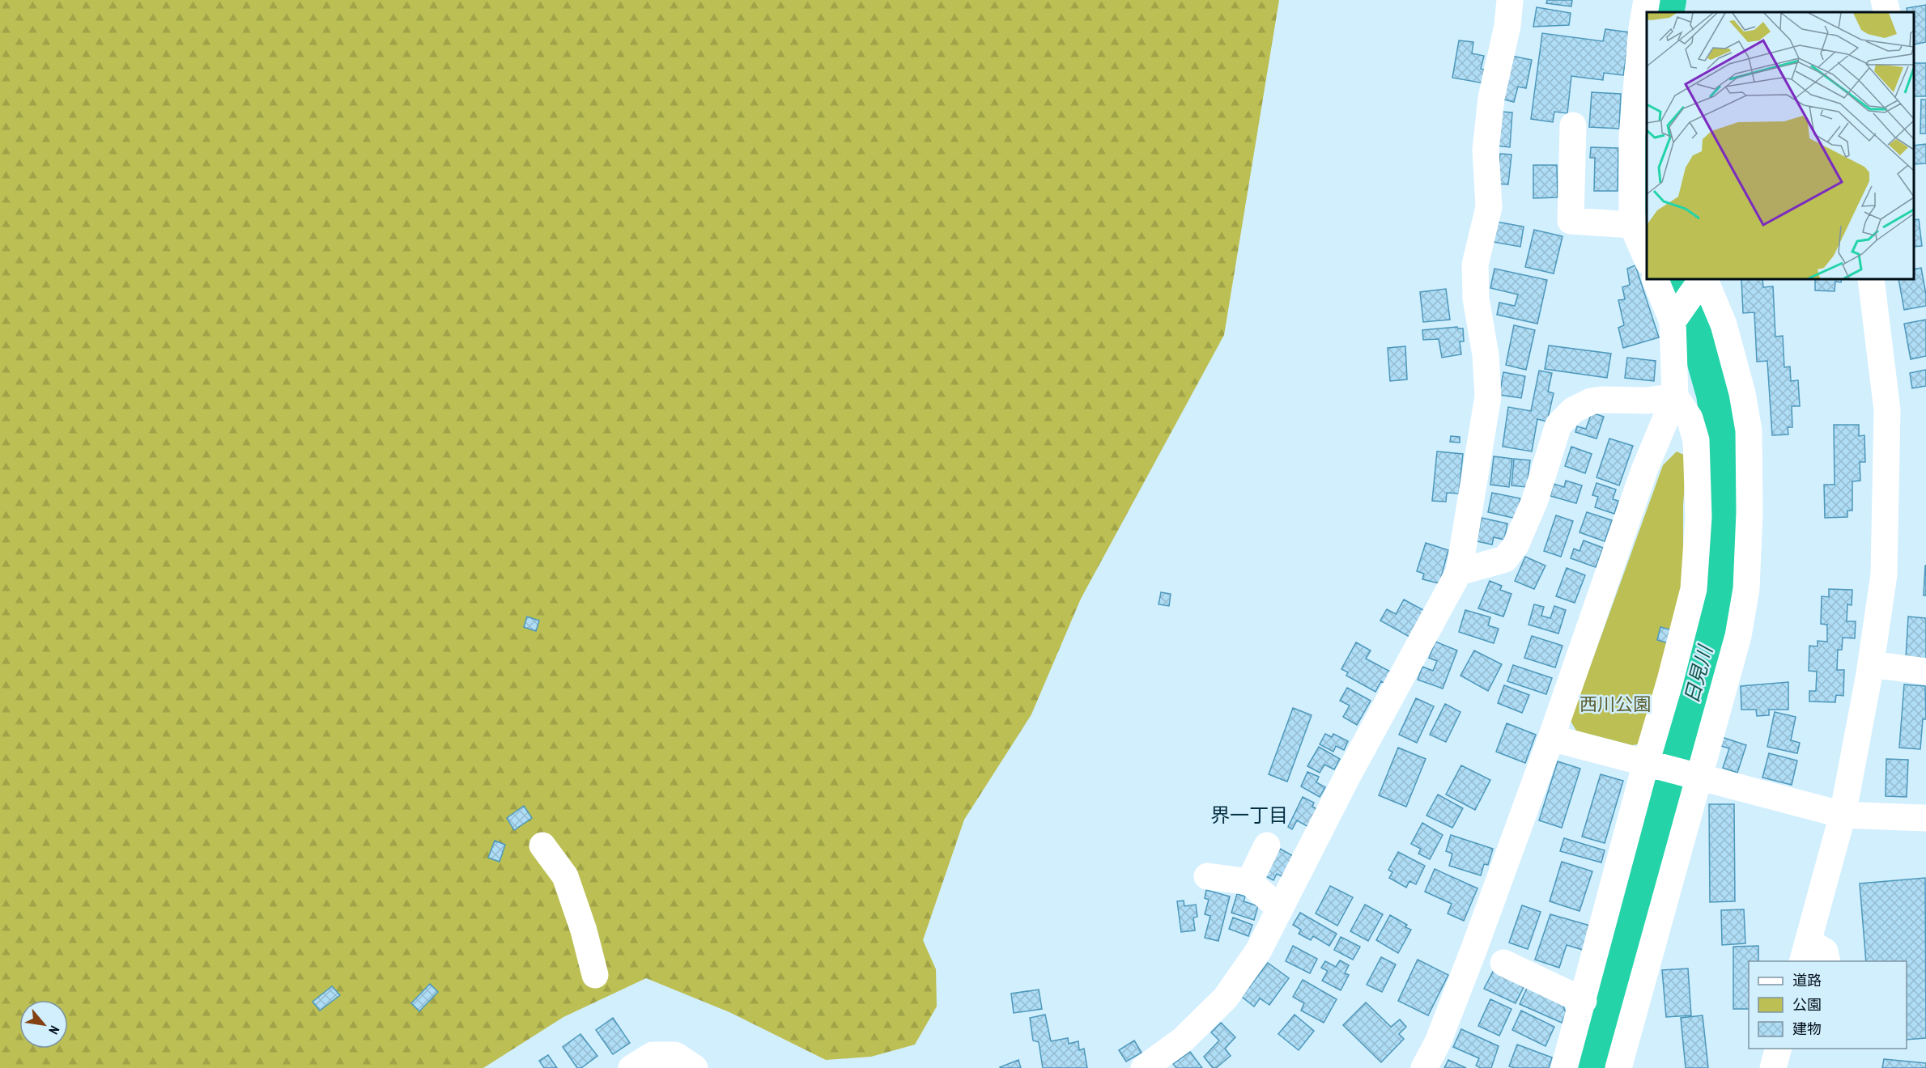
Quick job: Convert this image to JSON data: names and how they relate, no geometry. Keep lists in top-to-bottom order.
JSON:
{
  "districts": ["界一丁目"],
  "water": ["日見川"],
  "parks": ["西川公園"],
  "legend": ["道路", "公園", "建物"],
  "north": "bottom right"
}
